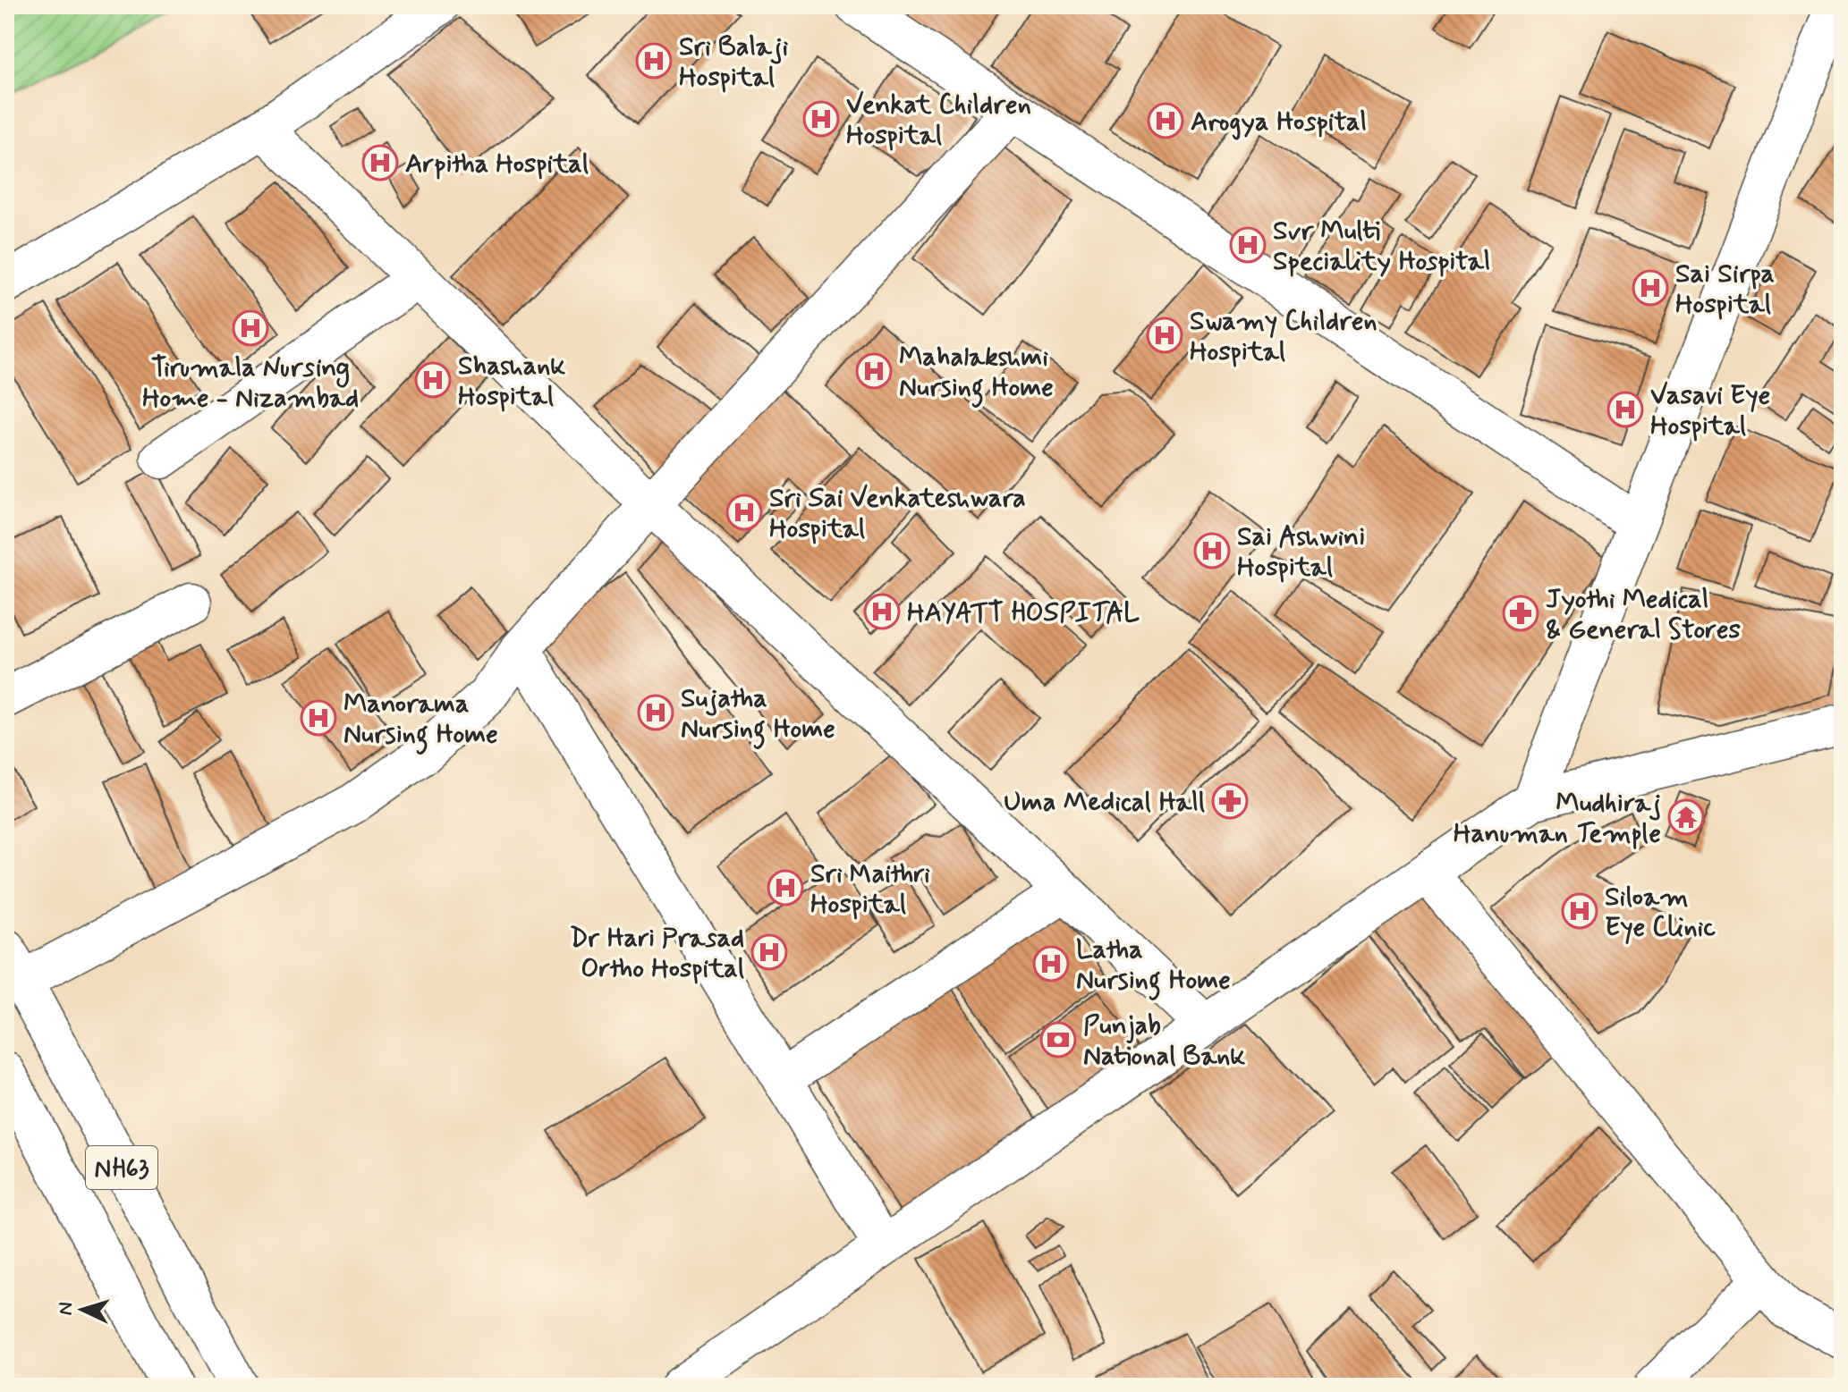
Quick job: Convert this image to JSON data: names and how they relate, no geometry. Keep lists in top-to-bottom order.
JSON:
{
  "streets": {
    "main road": ["NH63"]
  },
  "places": {
    "hospital": [
      "Sri Balaji Hospital",
      "Venkat Children Hospital",
      "Arogya Hospital",
      "Arpitha Hospital",
      "Svr Multi Speciality Hospital",
      "Sai Sirpa Hospital",
      "Tirumala Nursing Home - Nizambad",
      "Swamy Children Hospital",
      "Mahalakshmi Nursing Home",
      "Shashank Hospital",
      "Vasavi Eye Hospital",
      "Sri Sai Venkateshwara Hospital",
      "Sai Ashwini Hospital",
      "HAYATT HOSPITAL",
      "Sujatha Nursing Home",
      "Manorama Nursing Home",
      "Sri Maithri Hospital",
      "Siloam Eye Clinic",
      "Dr Hari Prasad Ortho Hospital",
      "Latha Nursing Home"
    ],
    "pharmacy": ["Jyothi Medical & General Stores", "Uma Medical Hall"],
    "temple": ["Mudhiraj Hanuman Temple"],
    "bank": ["Punjab National Bank"]
  },
  "north": "left"
}
